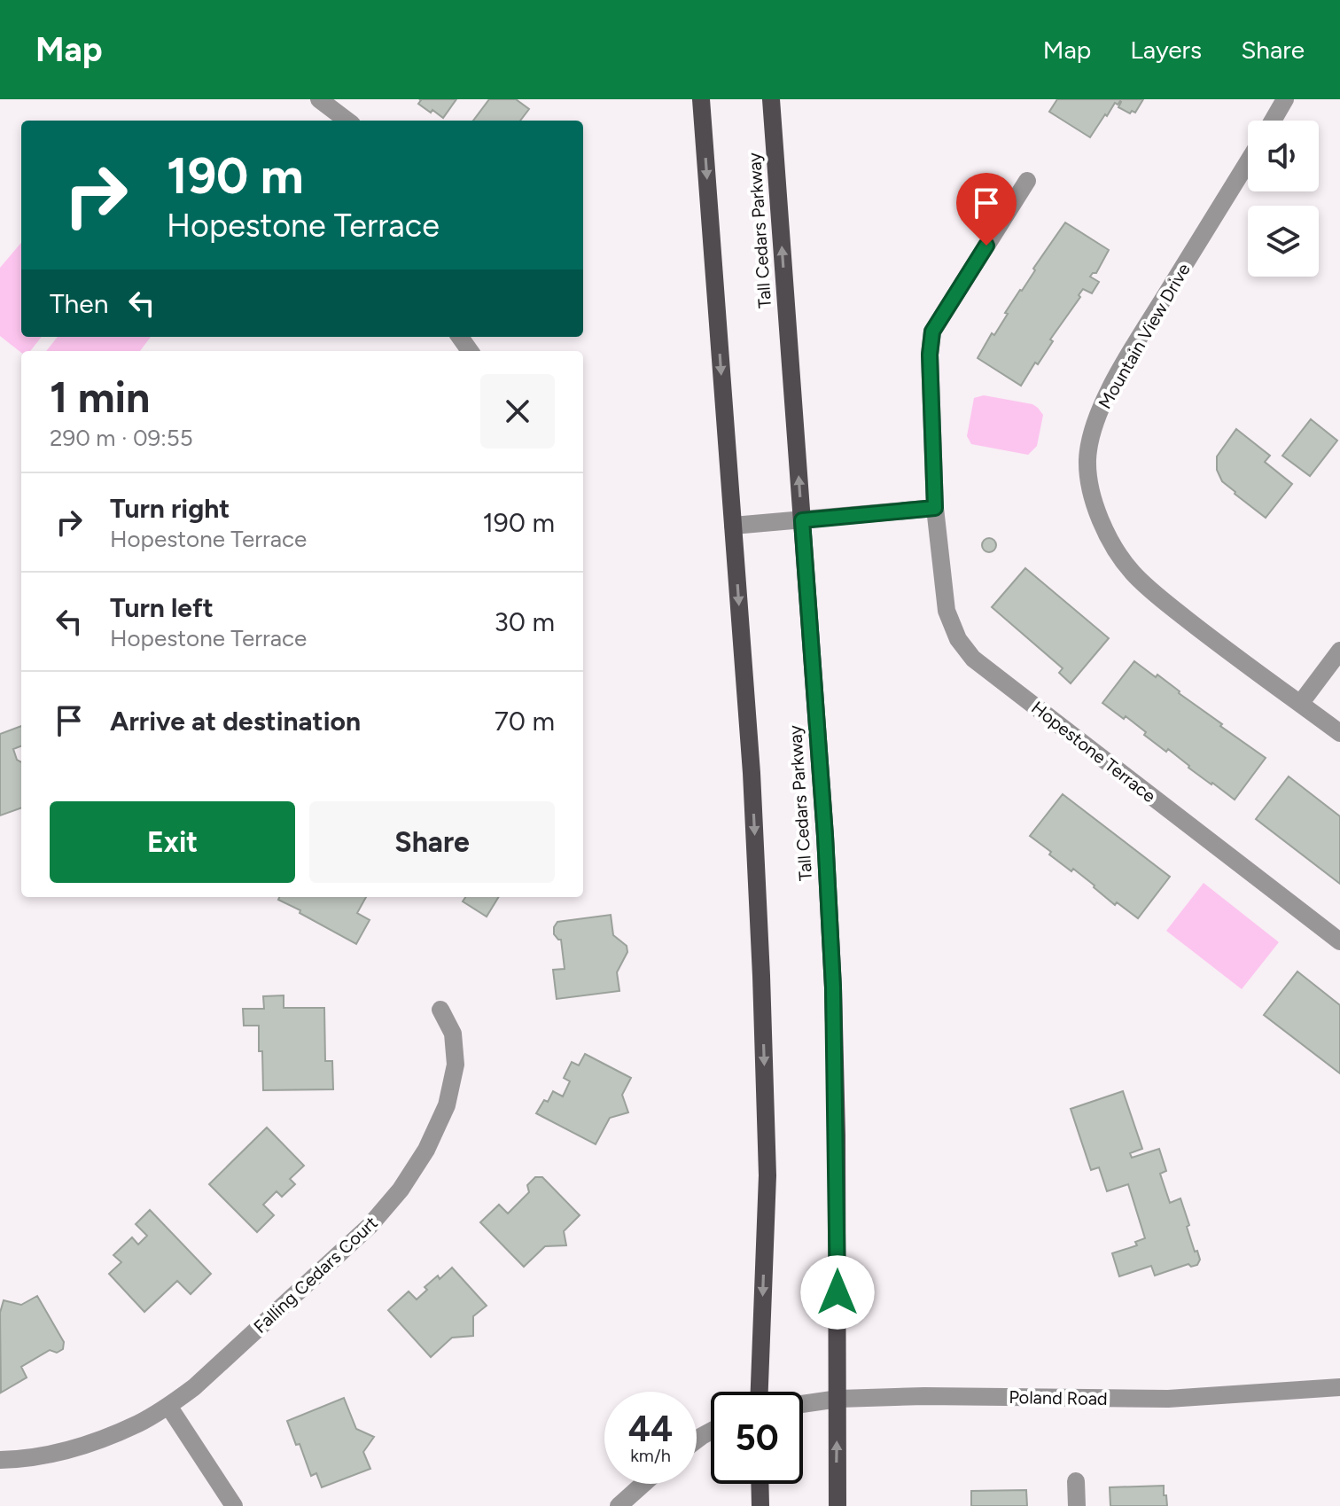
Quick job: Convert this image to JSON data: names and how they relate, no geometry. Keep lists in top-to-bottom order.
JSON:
{
  "streets": {
    "main road": ["Tall Cedars Parkway"],
    "street": [
      "Mountain View Drive",
      "Hopestone Terrace",
      "Falling Cedars Court",
      "Poland Road"
    ]
  },
  "crossings": [
    ["Tall Cedars Parkway", "Poland Road"]
  ],
  "page": {
    "header": "Map",
    "nav": ["Map", "Layers", "Share"],
    "turn": ["190 m", "Hopestone Terrace"],
    "then": "Then",
    "heading": ["1 min", "290 m · 09:55"],
    "list": [
      {
        "name": "Turn right",
        "note": "Hopestone Terrace",
        "value": "190 m"
      },
      {
        "name": "Turn left",
        "note": "Hopestone Terrace",
        "value": "30 m"
      },
      {
        "name": "Arrive at destination",
        "value": "70 m"
      }
    ],
    "buttons": ["Exit", "Share"],
    "speed": "44 km/h",
    "limit": "50"
  }
}
